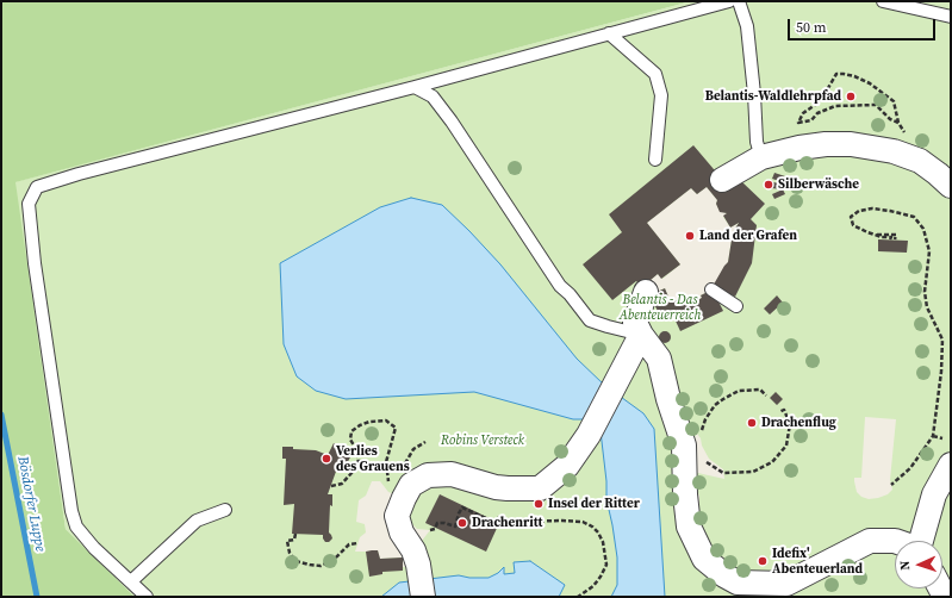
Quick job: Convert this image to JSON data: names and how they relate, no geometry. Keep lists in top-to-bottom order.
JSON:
{
  "water": ["Bösdorfer Luppe"],
  "parks": ["Belantis - Das Abenteuerreich", "Robins Versteck"],
  "places": [
    "Belantis-Waldlehrpfad",
    "Silberwäsche",
    "Land der Grafen",
    "Drachenflug",
    "Verlies des Grauens",
    "Insel der Ritter",
    "Drachenritt",
    "Idefix' Abenteuerland"
  ],
  "scale_bar": "50 m",
  "north": "left"
}
